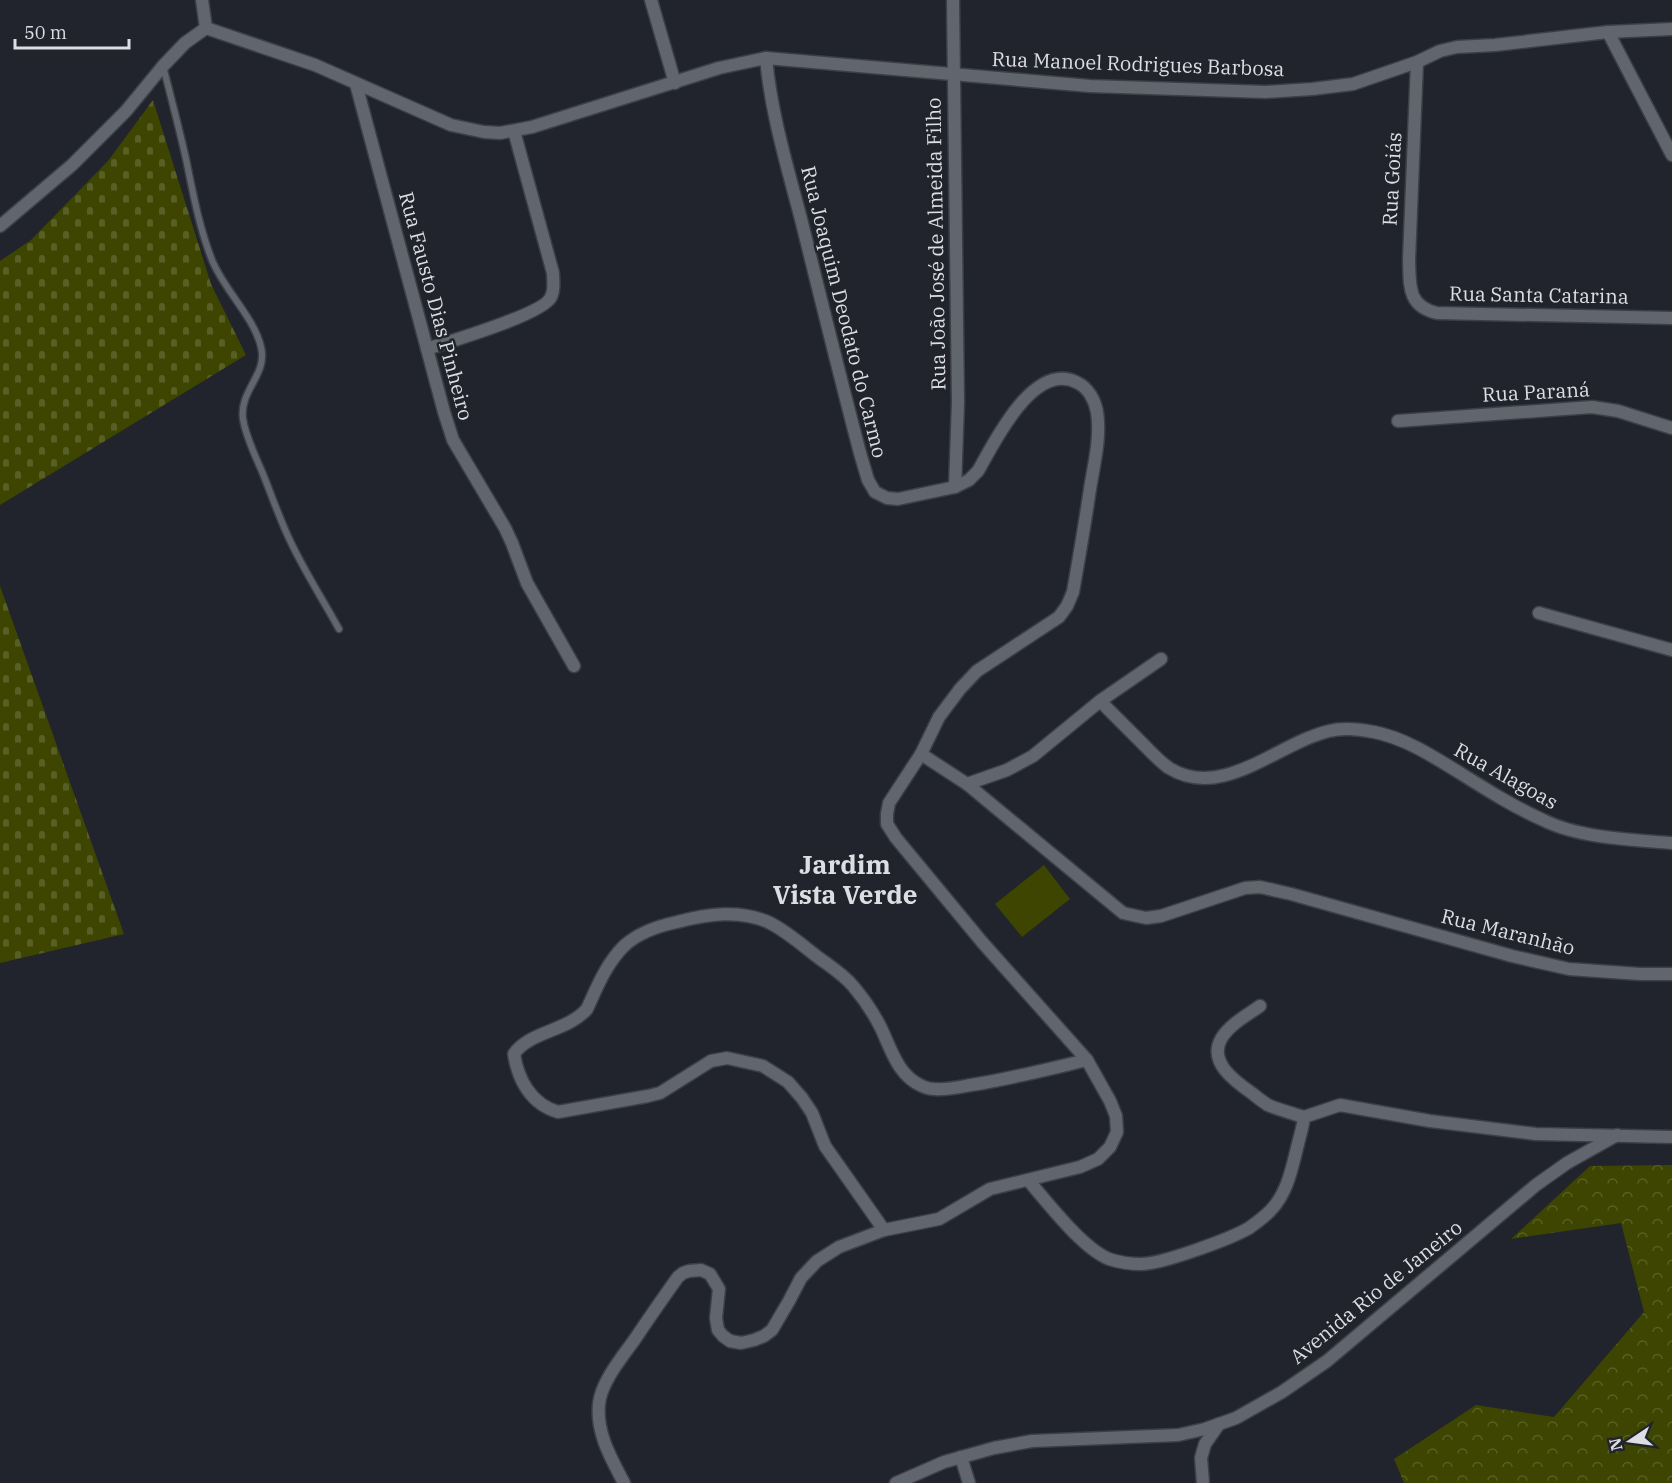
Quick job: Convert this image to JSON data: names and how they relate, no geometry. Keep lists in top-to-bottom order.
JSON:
{
  "streets": {
    "street": [
      "Rua Manoel Rodrigues Barbosa",
      "Rua Goiás",
      "Rua João José de Almeida Filho",
      "Rua Santa Catarina",
      "Rua Fausto Dias Pinheiro",
      "Rua Joaquim Deodato do Carmo",
      "Rua Paraná",
      "Rua Alagoas",
      "Rua Maranhão",
      "Avenida Rio de Janeiro"
    ]
  },
  "crossings": [
    ["Rua Manoel Rodrigues Barbosa", "Rua Goiás"],
    ["Rua Manoel Rodrigues Barbosa", "Rua João José de Almeida Filho"],
    ["Rua Manoel Rodrigues Barbosa", "Rua Fausto Dias Pinheiro"],
    ["Rua Manoel Rodrigues Barbosa", "Rua Joaquim Deodato do Carmo"],
    ["Rua Goiás", "Rua Santa Catarina"],
    ["Rua João José de Almeida Filho", "Rua Joaquim Deodato do Carmo"]
  ],
  "districts": ["Jardim Vista Verde"],
  "scale_bar": "50 m",
  "north": "left"
}
